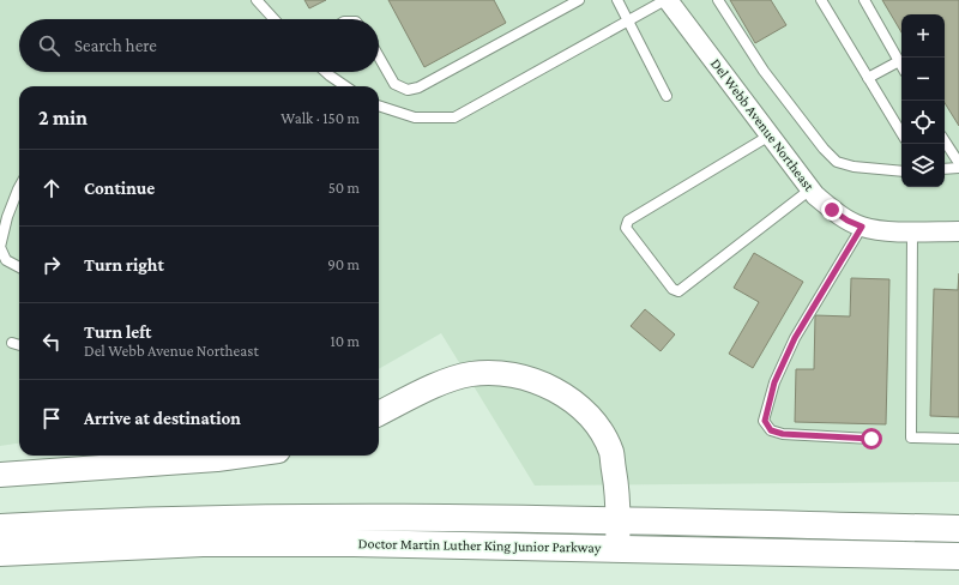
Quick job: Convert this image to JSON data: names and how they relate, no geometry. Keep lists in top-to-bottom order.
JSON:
{
  "streets": {
    "highway": ["Doctor Martin Luther King Junior Parkway"],
    "street": ["Del Webb Avenue Northeast"]
  },
  "page": {
    "map_buttons": ["+", "−"],
    "search": "Search here",
    "heading": ["2 min", "Walk · 150 m"],
    "list": [
      ["Continue", "50 m"],
      ["Turn right", "90 m"],
      ["Turn left", "Del Webb Avenue Northeast", "10 m"],
      "Arrive at destination"
    ]
  }
}
